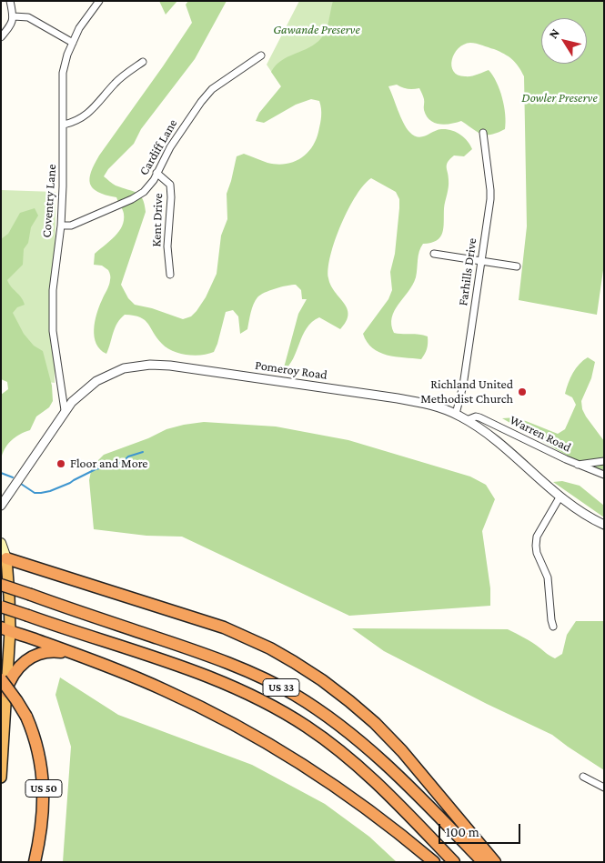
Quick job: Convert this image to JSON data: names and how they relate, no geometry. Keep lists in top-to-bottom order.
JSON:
{
  "streets": {
    "highway": ["US 33", "US 50"],
    "street": [
      "Cardiff Lane",
      "Coventry Lane",
      "Kent Drive",
      "Farhills Drive",
      "Pomeroy Road",
      "Warren Road"
    ]
  },
  "crossings": [
    ["Cardiff Lane", "Coventry Lane"],
    ["Cardiff Lane", "Kent Drive"],
    ["Coventry Lane", "Pomeroy Road"],
    ["Farhills Drive", "Pomeroy Road"],
    ["Pomeroy Road", "Warren Road"]
  ],
  "parks": ["Gawande Preserve", "Dowler Preserve"],
  "places": ["Richland United Methodist Church", "Floor and More"],
  "scale_bar": "100 m",
  "north": "top left"
}
